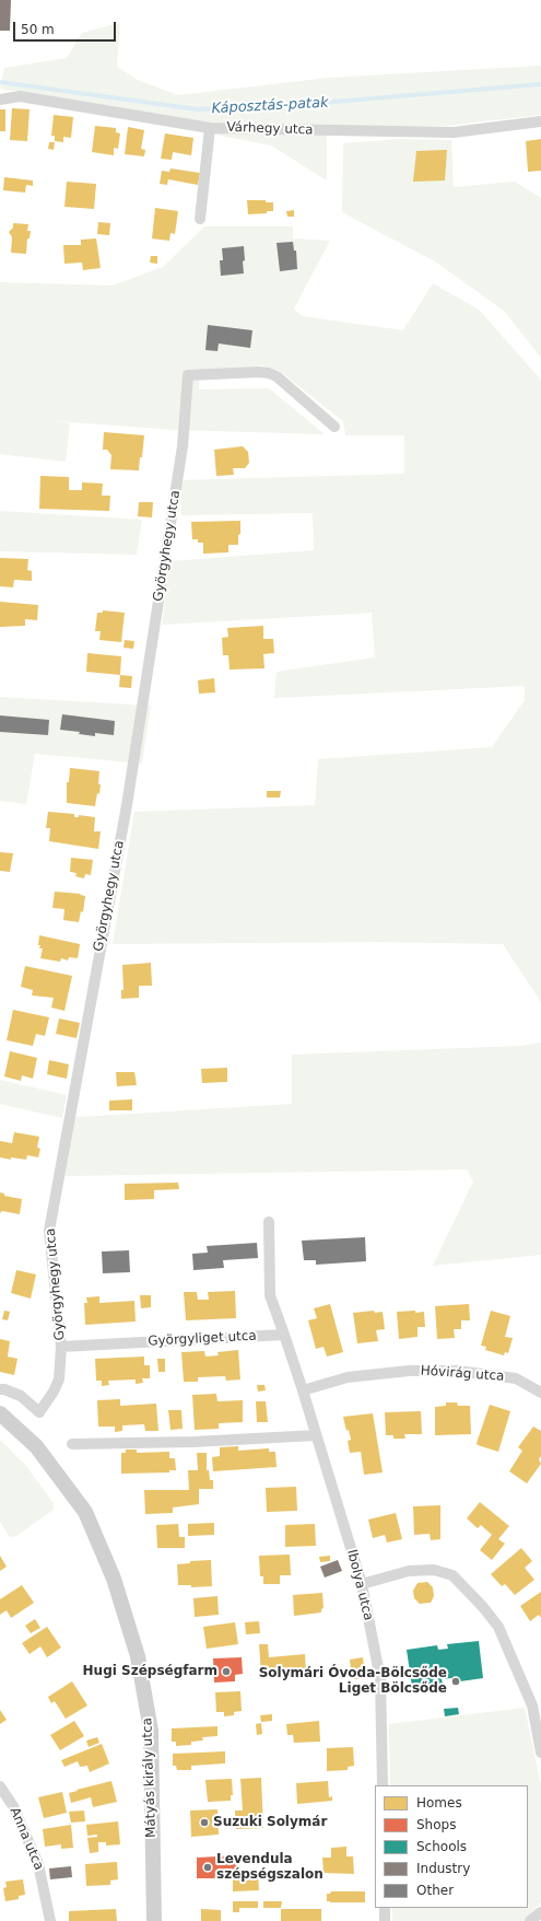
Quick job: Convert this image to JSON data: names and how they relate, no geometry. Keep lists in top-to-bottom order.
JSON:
{
  "streets": {
    "main road": ["Mátyás király utca"],
    "street": [
      "Várhegy utca",
      "Györgyhegy utca",
      "Györgyliget utca",
      "Hóvirág utca",
      "Ibolya utca",
      "Anna utca"
    ]
  },
  "crossings": [
    ["Györgyhegy utca", "Györgyliget utca"],
    ["Hóvirág utca", "Ibolya utca"]
  ],
  "water": ["Káposztás-patak"],
  "places": [
    "Hugi Szépségfarm",
    "Solymári Óvoda-Bölcsőde Liget Bölcsőde",
    "Suzuki Solymár",
    "Levendula szépségszalon"
  ],
  "legend": [
    "Homes",
    "Shops",
    "Schools",
    "Industry",
    "Other"
  ],
  "scale_bar": "50 m"
}
